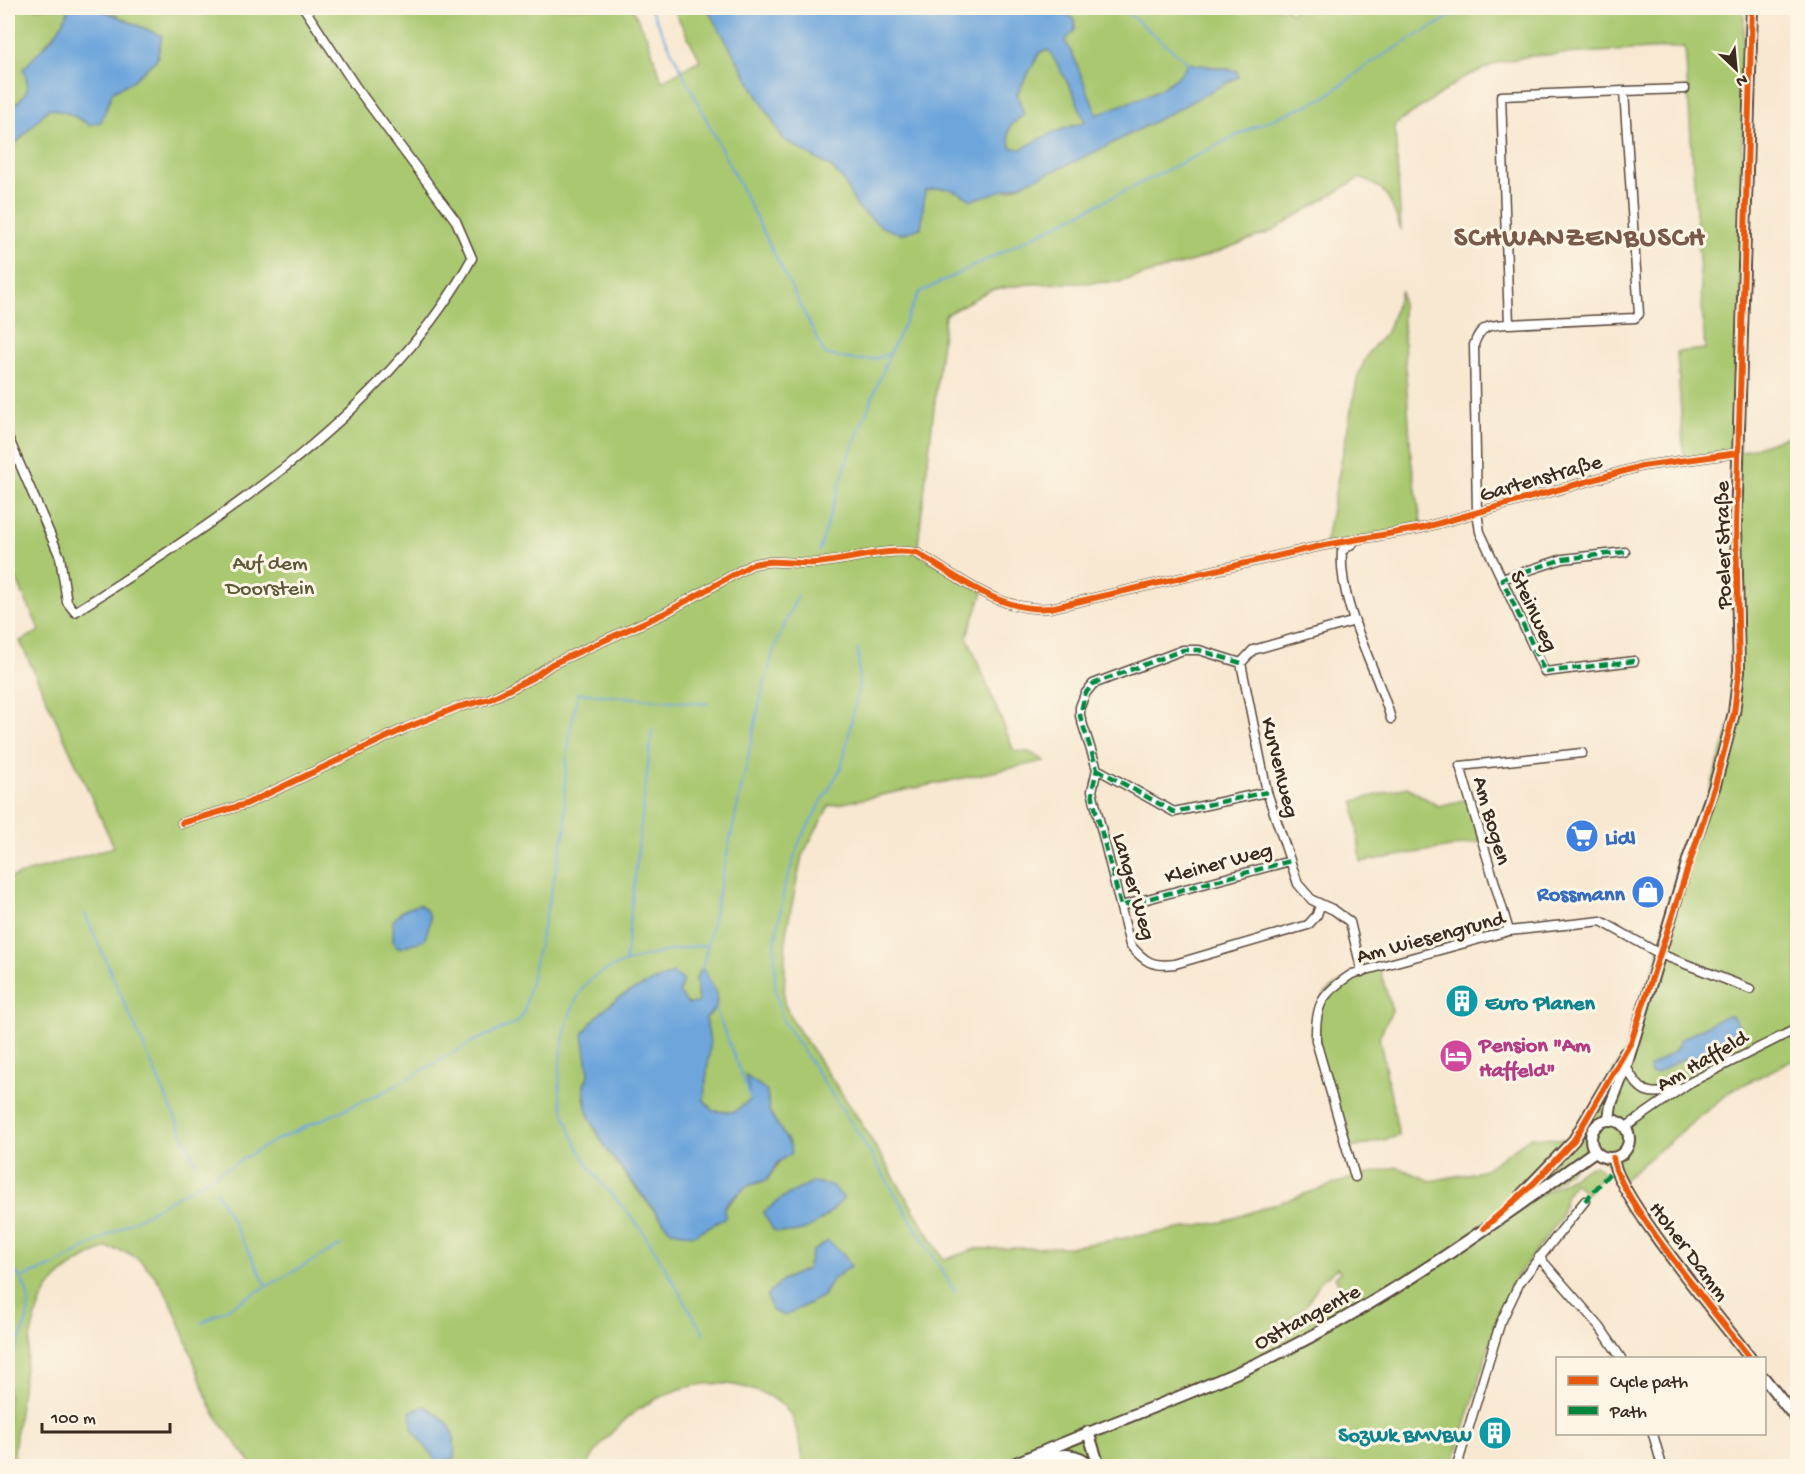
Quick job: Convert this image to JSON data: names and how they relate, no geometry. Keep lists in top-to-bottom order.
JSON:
{
  "streets": {
    "main road": ["Poeler Straße", "Hoher Damm", "Osttangente"],
    "street": [
      "Gartenstraße",
      "Steinweg",
      "Kurvenweg",
      "Am Bogen",
      "Kleiner Weg",
      "Langer Weg",
      "Am Wiesengrund",
      "Am Haffeld"
    ]
  },
  "crossings": [
    ["Gartenstraße", "Poeler Straße"],
    ["Gartenstraße", "Steinweg"],
    ["Poeler Straße", "Am Wiesengrund"],
    ["Poeler Straße", "Am Haffeld"],
    ["Poeler Straße", "Hoher Damm"],
    ["Poeler Straße", "Osttangente"],
    ["Kurvenweg", "Kleiner Weg"],
    ["Kurvenweg", "Langer Weg"],
    ["Kurvenweg", "Am Wiesengrund"],
    ["Am Bogen", "Am Wiesengrund"],
    ["Kleiner Weg", "Langer Weg"],
    ["Am Haffeld", "Hoher Damm"],
    ["Am Haffeld", "Osttangente"],
    ["Hoher Damm", "Osttangente"]
  ],
  "districts": ["SCHWANZENBUSCH"],
  "parks": ["Auf dem Doorstein"],
  "places": {
    "supermarket": ["Lidl"],
    "shop": ["Rossmann"],
    "building": ["Euro Planen", "SozWk BMVBW"],
    "hotel": ["Pension \"Am Haffeld\""]
  },
  "legend": ["Cycle path", "Path"],
  "scale_bar": "100 m",
  "north": "bottom right"
}
